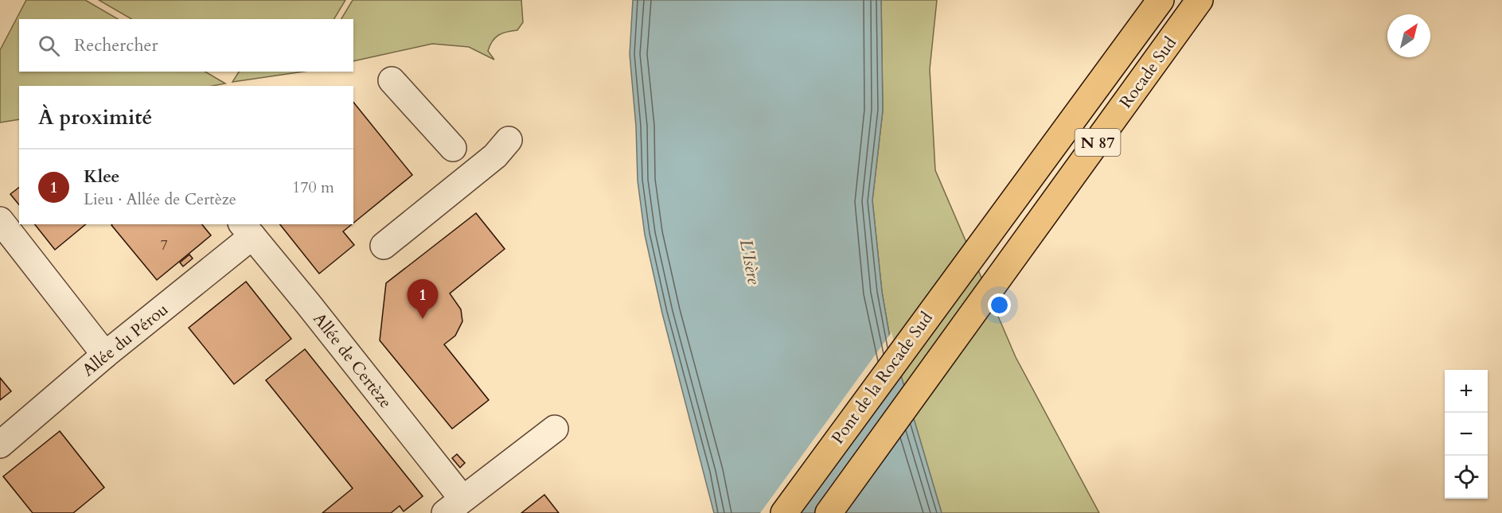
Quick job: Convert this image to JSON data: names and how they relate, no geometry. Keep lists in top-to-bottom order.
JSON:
{
  "streets": {
    "highway": ["Rocade Sud", "N 87", "Pont de la Rocade Sud"],
    "street": ["Allée du Pérou", "Allée de Certèze"]
  },
  "crossings": [
    ["Rocade Sud", "Pont de la Rocade Sud"],
    ["Allée du Pérou", "Allée de Certèze"]
  ],
  "water": ["L'Isère"],
  "house_numbers": ["7"],
  "north": "top right",
  "page": {
    "search": "Rechercher",
    "heading": "À proximité",
    "list": [
      {
        "mark": "1",
        "name": "Klee",
        "note": "Lieu · Allée de Certèze",
        "value": "170 m"
      }
    ],
    "pins": "1",
    "map_buttons": ["+", "−"]
  }
}
